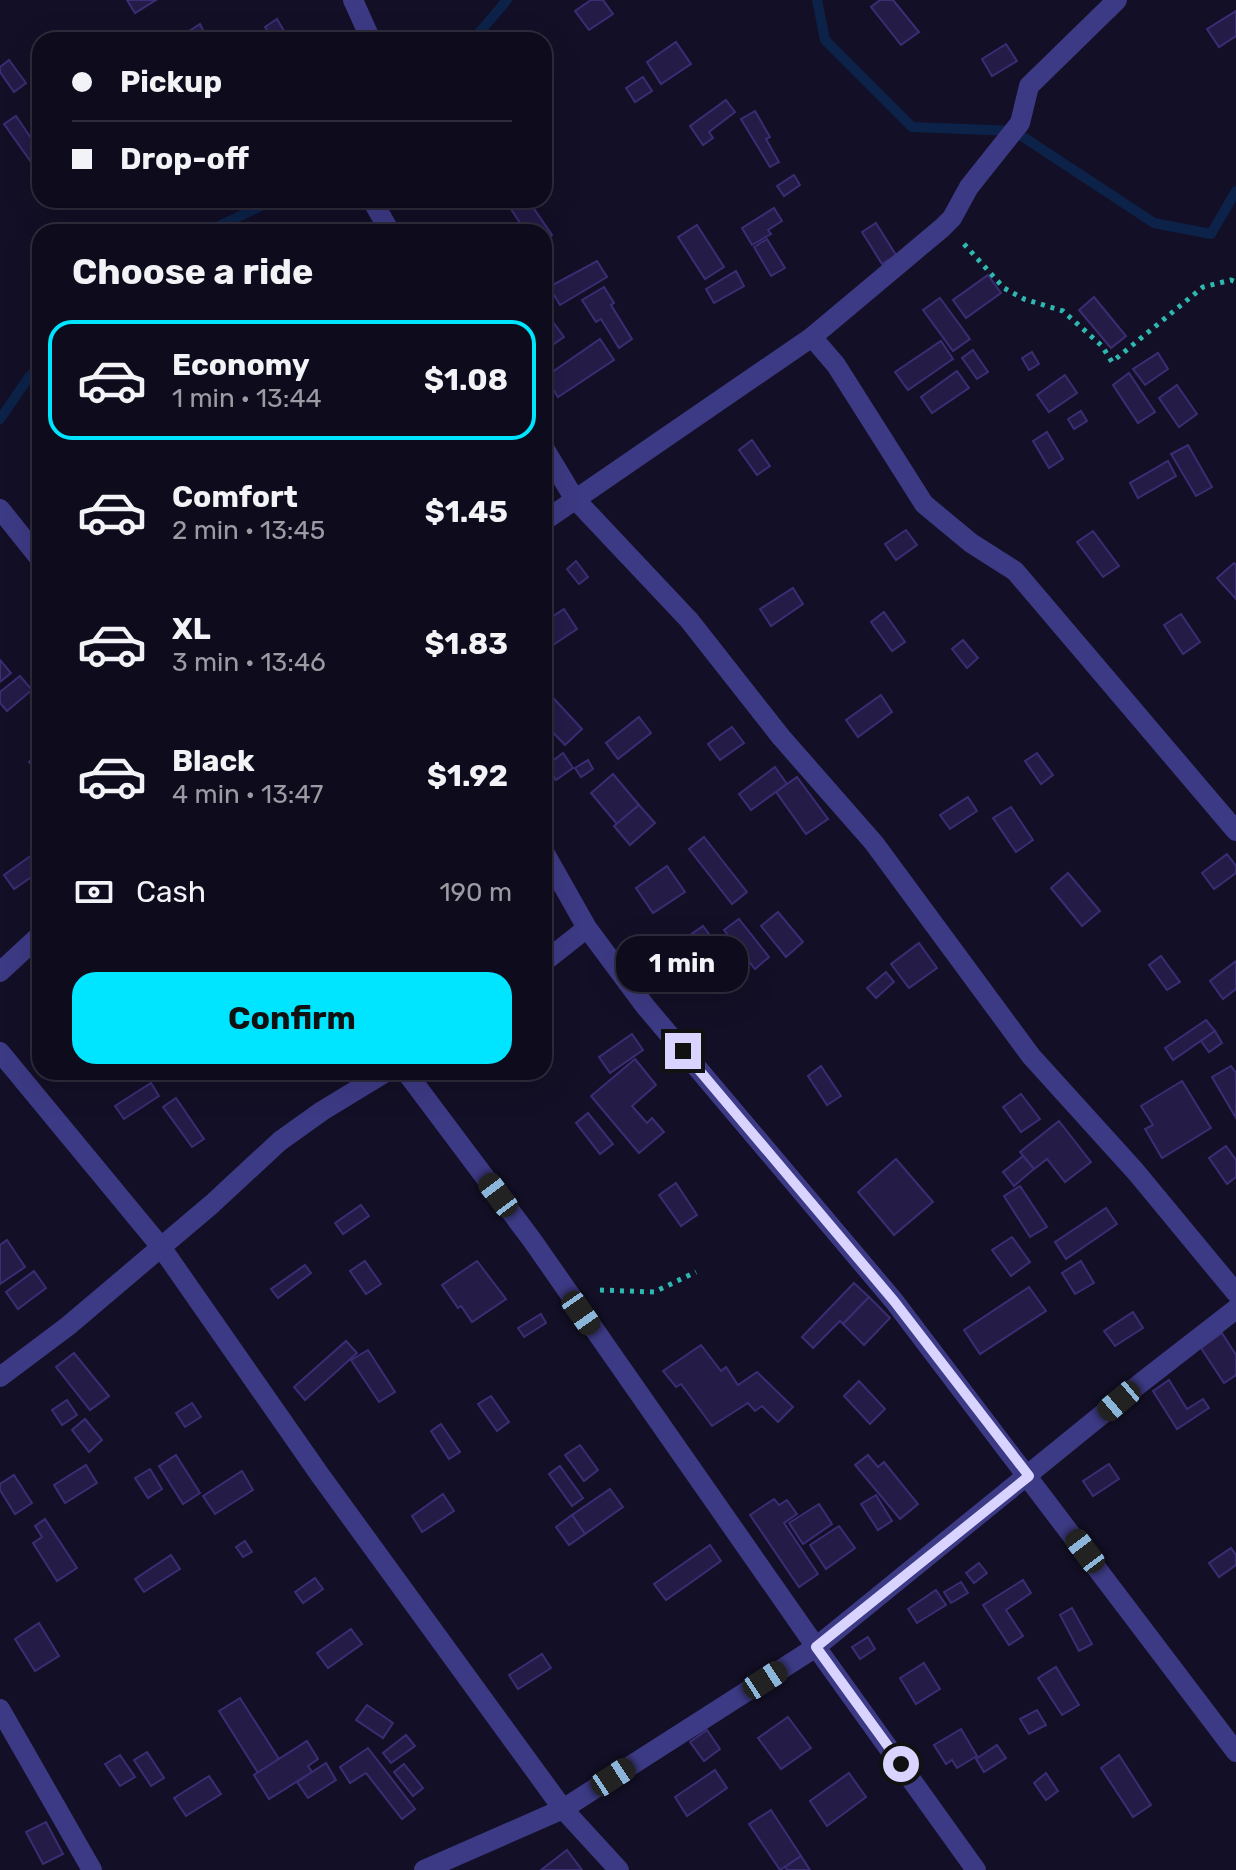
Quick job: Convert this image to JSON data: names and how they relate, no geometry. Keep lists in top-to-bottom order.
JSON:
{
  "page": {
    "banner": ["Pickup", "Drop-off"],
    "heading": "Choose a ride",
    "list": [
      {
        "name": "Economy",
        "note": "1 min · 13:44",
        "value": "$1.08"
      },
      {
        "name": "Comfort",
        "note": "2 min · 13:45",
        "value": "$1.45"
      },
      {
        "name": "XL",
        "note": "3 min · 13:46",
        "value": "$1.83"
      },
      {
        "name": "Black",
        "note": "4 min · 13:47",
        "value": "$1.92"
      }
    ],
    "pay": ["Cash", "190 m"],
    "bubble": "1 min",
    "buttons": "Confirm"
  }
}
